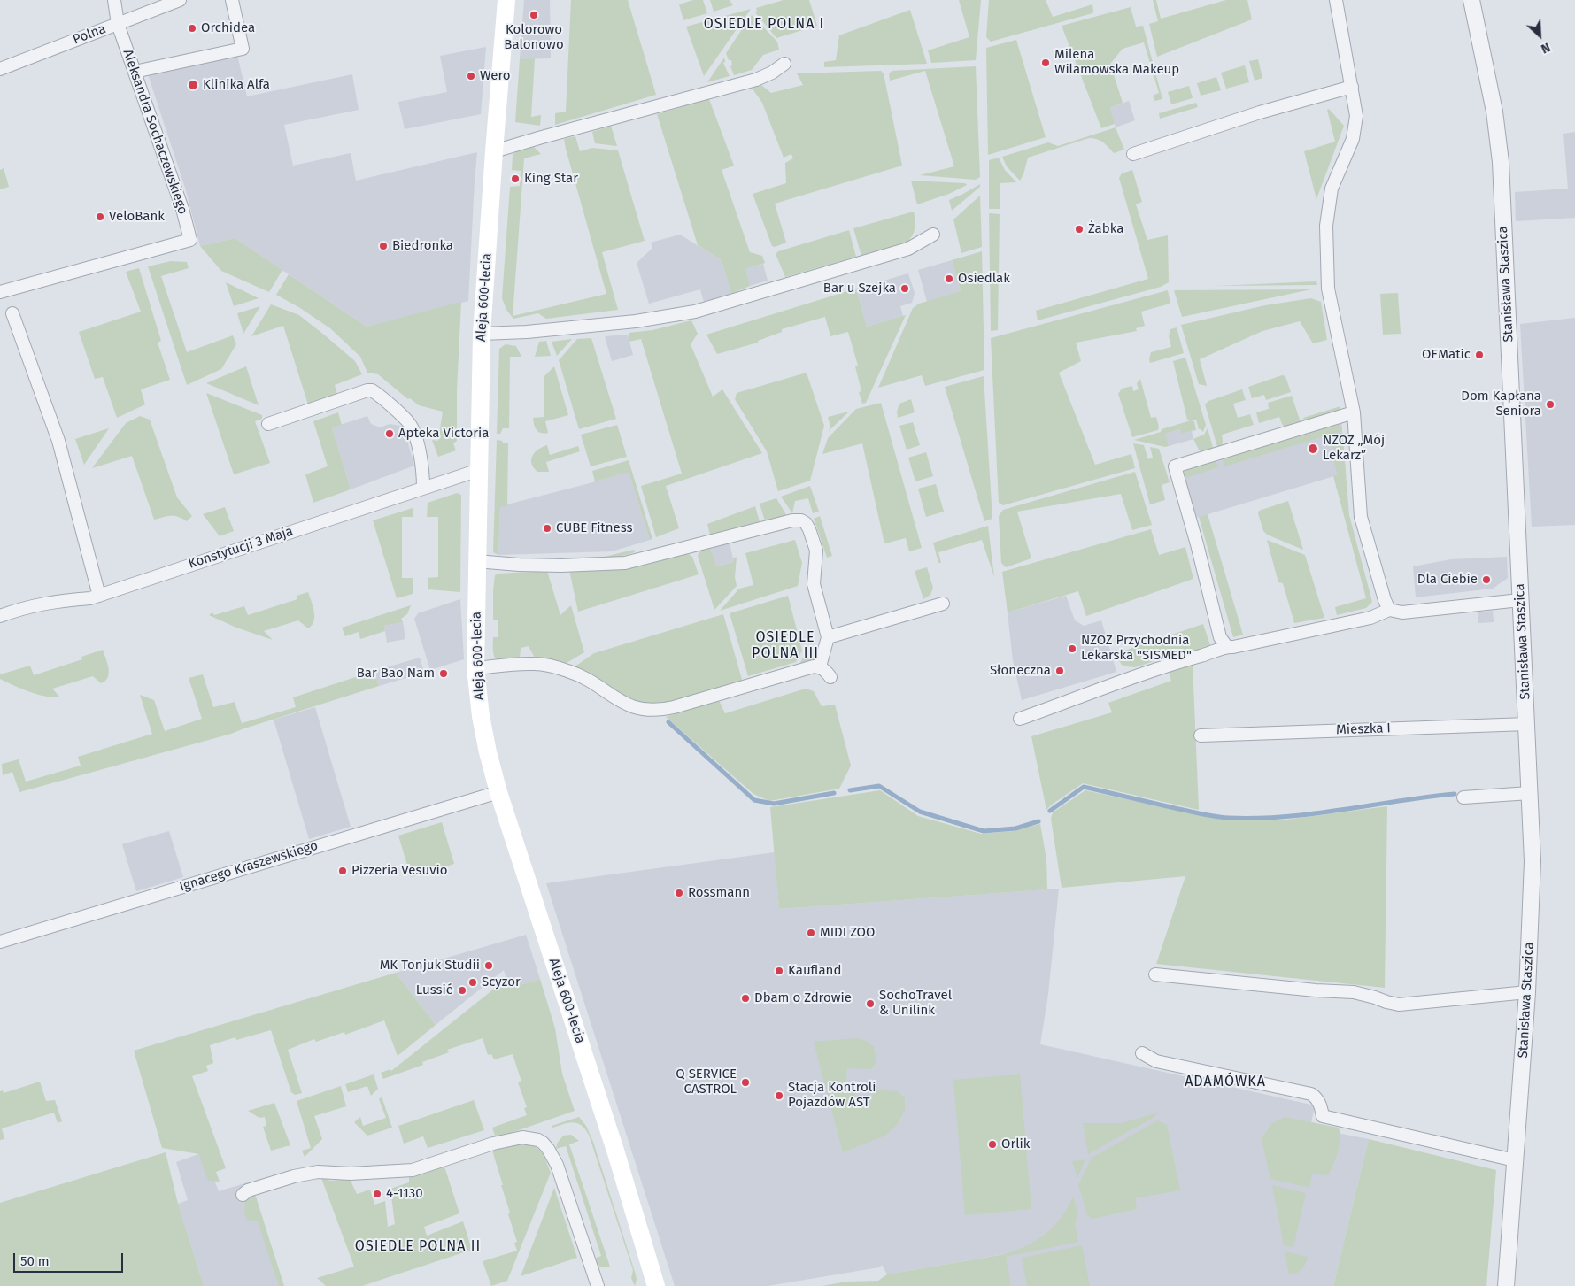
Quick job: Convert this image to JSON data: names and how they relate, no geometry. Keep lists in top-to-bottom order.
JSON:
{
  "streets": {
    "main road": ["Aleja 600-lecia"],
    "street": [
      "Polna",
      "Aleksandra Sochaczewskiego",
      "Stanisława Staszica",
      "Konstytucji 3 Maja",
      "Mieszka I",
      "Ignacego Kraszewskiego"
    ]
  },
  "crossings": [
    ["Polna", "Aleksandra Sochaczewskiego"],
    ["Stanisława Staszica", "Mieszka I"],
    ["Aleja 600-lecia", "Konstytucji 3 Maja"],
    ["Aleja 600-lecia", "Ignacego Kraszewskiego"]
  ],
  "districts": [
    "OSIEDLE POLNA I",
    "OSIEDLE POLNA III",
    "ADAMÓWKA",
    "OSIEDLE POLNA II"
  ],
  "places": [
    "Kolorowo Balonowo",
    "Orchidea",
    "Milena Wilamowska Makeup",
    "Wero",
    "Klinika Alfa",
    "King Star",
    "VeloBank",
    "Żabka",
    "Biedronka",
    "Osiedlak",
    "Bar u Szejka",
    "OEMatic",
    "Dom Kapłana Seniora",
    "Apteka Victoria",
    "NZOZ „Mój Lekarz”",
    "CUBE Fitness",
    "Dla Ciebie",
    "NZOZ Przychodnia Lekarska \"SISMED\"",
    "Słoneczna",
    "Bar Bao Nam",
    "Pizzeria Vesuvio",
    "Rossmann",
    "MIDI ZOO",
    "MK Tonjuk Studii",
    "Kaufland",
    "Scyzor",
    "Lussié",
    "Dbam o Zdrowie",
    "SochoTravel & Unilink",
    "Q SERVICE CASTROL",
    "Stacja Kontroli Pojazdów AST",
    "Orlik",
    "4-1130"
  ],
  "scale_bar": "50 m",
  "north": "bottom right"
}
